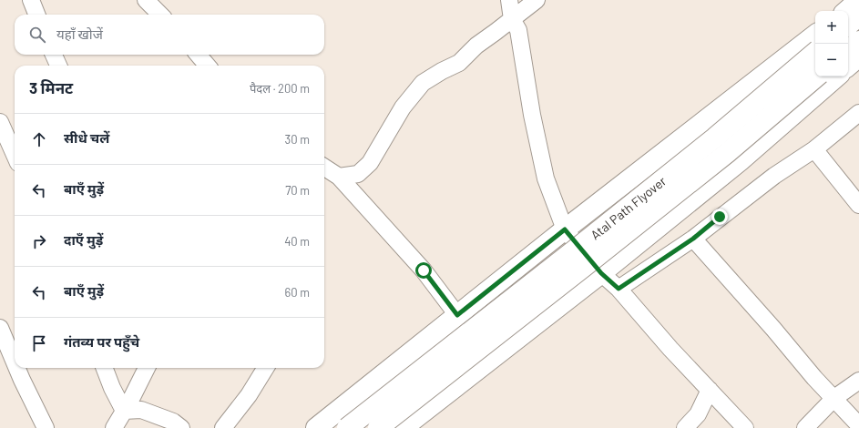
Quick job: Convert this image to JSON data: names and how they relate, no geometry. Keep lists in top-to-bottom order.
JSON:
{
  "streets": {
    "main road": ["Atal Path Flyover"]
  },
  "page": {
    "map_buttons": ["+", "−"],
    "search": "यहाँ खोजें",
    "heading": ["3 मिनट", "पैदल · 200 m"],
    "list": [
      ["सीधे चलें", "30 m"],
      ["बाएँ मुड़ें", "70 m"],
      ["दाएँ मुड़ें", "40 m"],
      ["बाएँ मुड़ें", "60 m"],
      "गंतव्य पर पहुँचे"
    ]
  }
}
